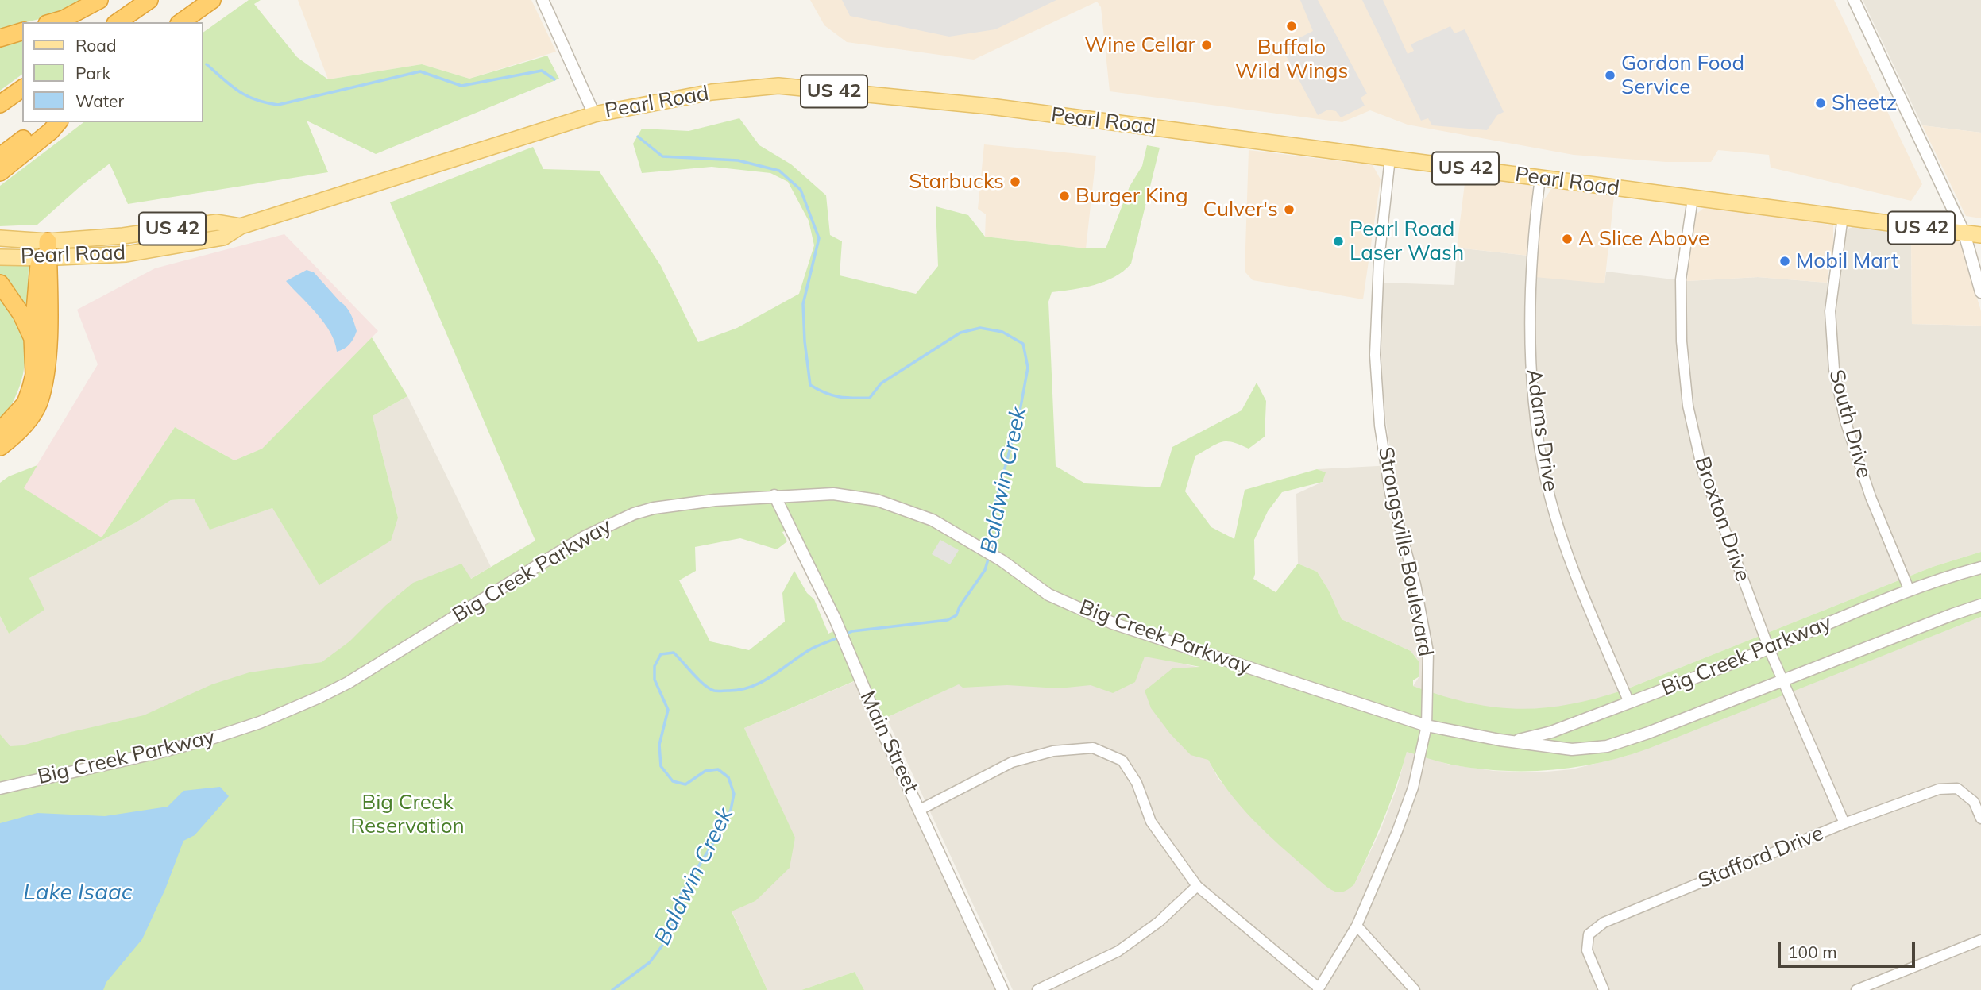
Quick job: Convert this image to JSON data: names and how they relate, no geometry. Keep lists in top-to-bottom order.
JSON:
{
  "streets": {
    "main road": ["US 42", "Pearl Road"],
    "street": [
      "South Drive",
      "Adams Drive",
      "Broxton Drive",
      "Strongsville Boulevard",
      "Big Creek Parkway",
      "Main Street",
      "Stafford Drive"
    ]
  },
  "crossings": [
    ["Pearl Road", "South Drive"],
    ["Pearl Road", "Adams Drive"],
    ["Pearl Road", "Broxton Drive"],
    ["Pearl Road", "Strongsville Boulevard"],
    ["South Drive", "Big Creek Parkway"],
    ["Adams Drive", "Big Creek Parkway"],
    ["Broxton Drive", "Big Creek Parkway"],
    ["Broxton Drive", "Stafford Drive"],
    ["Strongsville Boulevard", "Big Creek Parkway"],
    ["Big Creek Parkway", "Main Street"]
  ],
  "water": ["Baldwin Creek", "Lake Isaac"],
  "parks": ["Big Creek Reservation"],
  "places": [
    "Buffalo Wild Wings",
    "Wine Cellar",
    "Gordon Food Service",
    "Sheetz",
    "Starbucks",
    "Burger King",
    "Culver's",
    "A Slice Above",
    "Pearl Road Laser Wash",
    "Mobil Mart"
  ],
  "legend": ["Road", "Park", "Water"],
  "scale_bar": "100 m"
}
